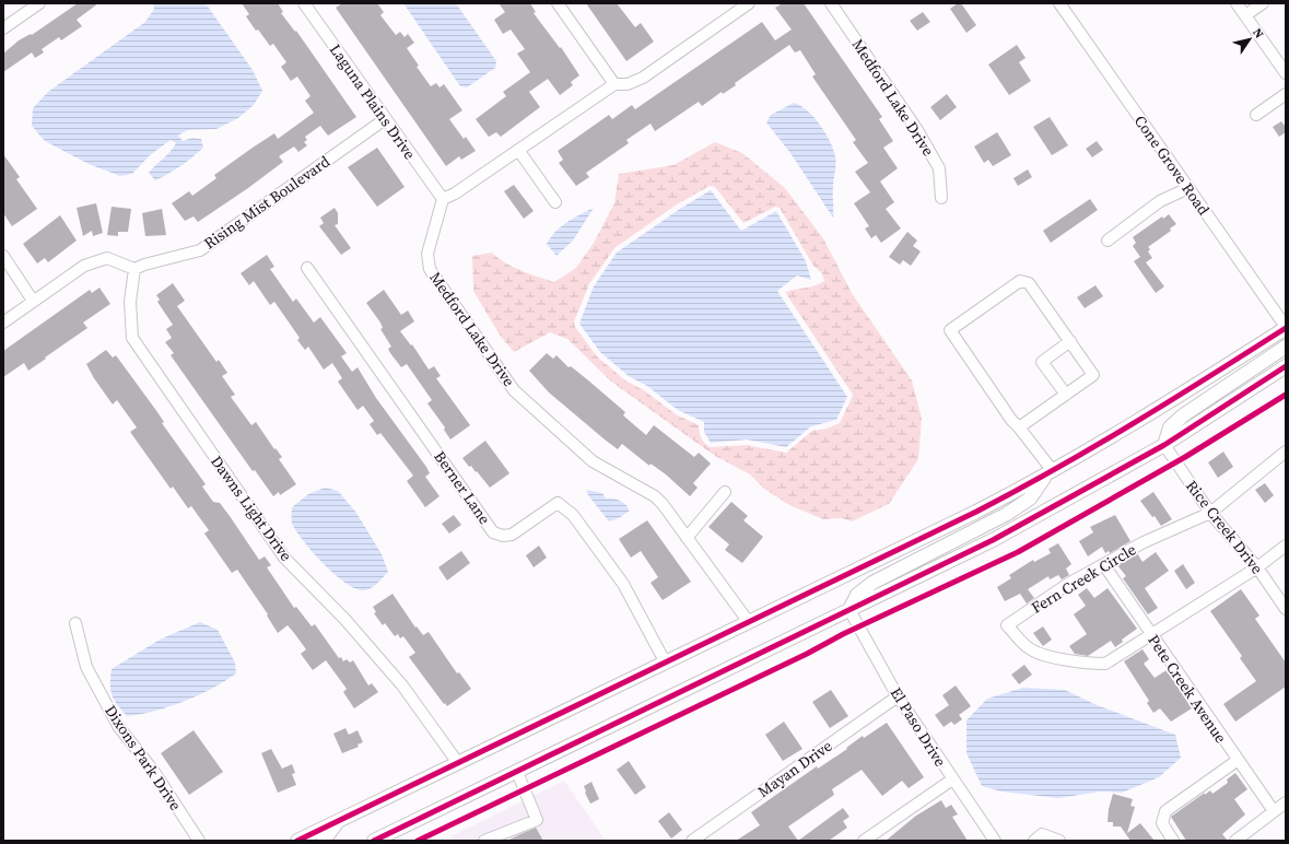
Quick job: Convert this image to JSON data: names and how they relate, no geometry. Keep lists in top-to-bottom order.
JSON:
{
  "streets": {
    "street": [
      "Medford Lake Drive",
      "Laguna Plains Drive",
      "Cone Grove Road",
      "Rising Mist Boulevard",
      "Berner Lane",
      "Dawns Light Drive",
      "Rice Creek Drive",
      "Fern Creek Circle",
      "Pete Creek Avenue",
      "El Paso Drive",
      "Dixons Park Drive",
      "Mayan Drive"
    ]
  },
  "crossings": [
    ["Medford Lake Drive", "Laguna Plains Drive"],
    ["Laguna Plains Drive", "Rising Mist Boulevard"],
    ["Rising Mist Boulevard", "Dawns Light Drive"],
    ["Rice Creek Drive", "Fern Creek Circle"],
    ["Fern Creek Circle", "Pete Creek Avenue"],
    ["El Paso Drive", "Mayan Drive"]
  ],
  "north": "top right"
}
